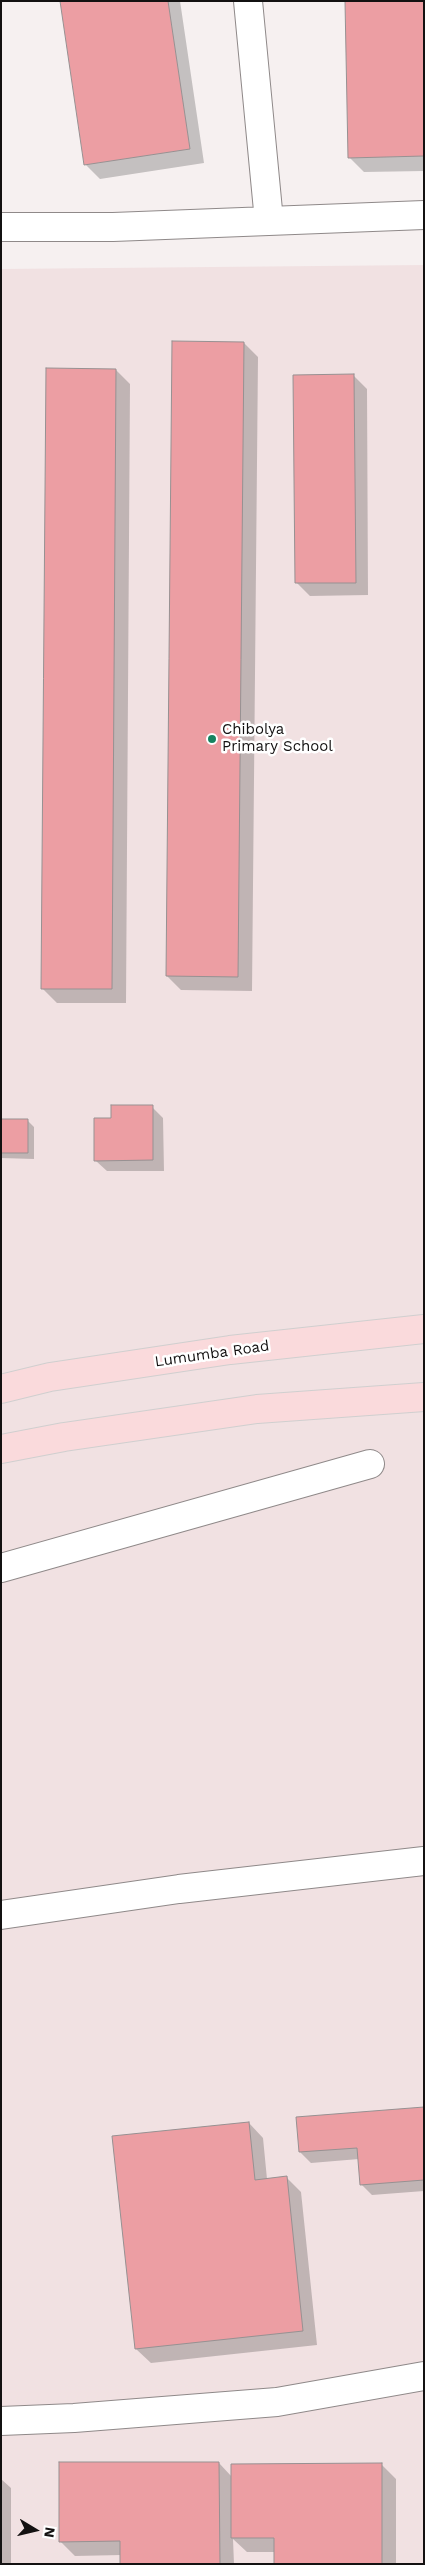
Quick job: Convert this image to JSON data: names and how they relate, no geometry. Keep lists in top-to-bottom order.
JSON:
{
  "streets": {
    "main road": ["Lumumba Road"]
  },
  "places": ["Chibolya Primary School"],
  "north": "right"
}
